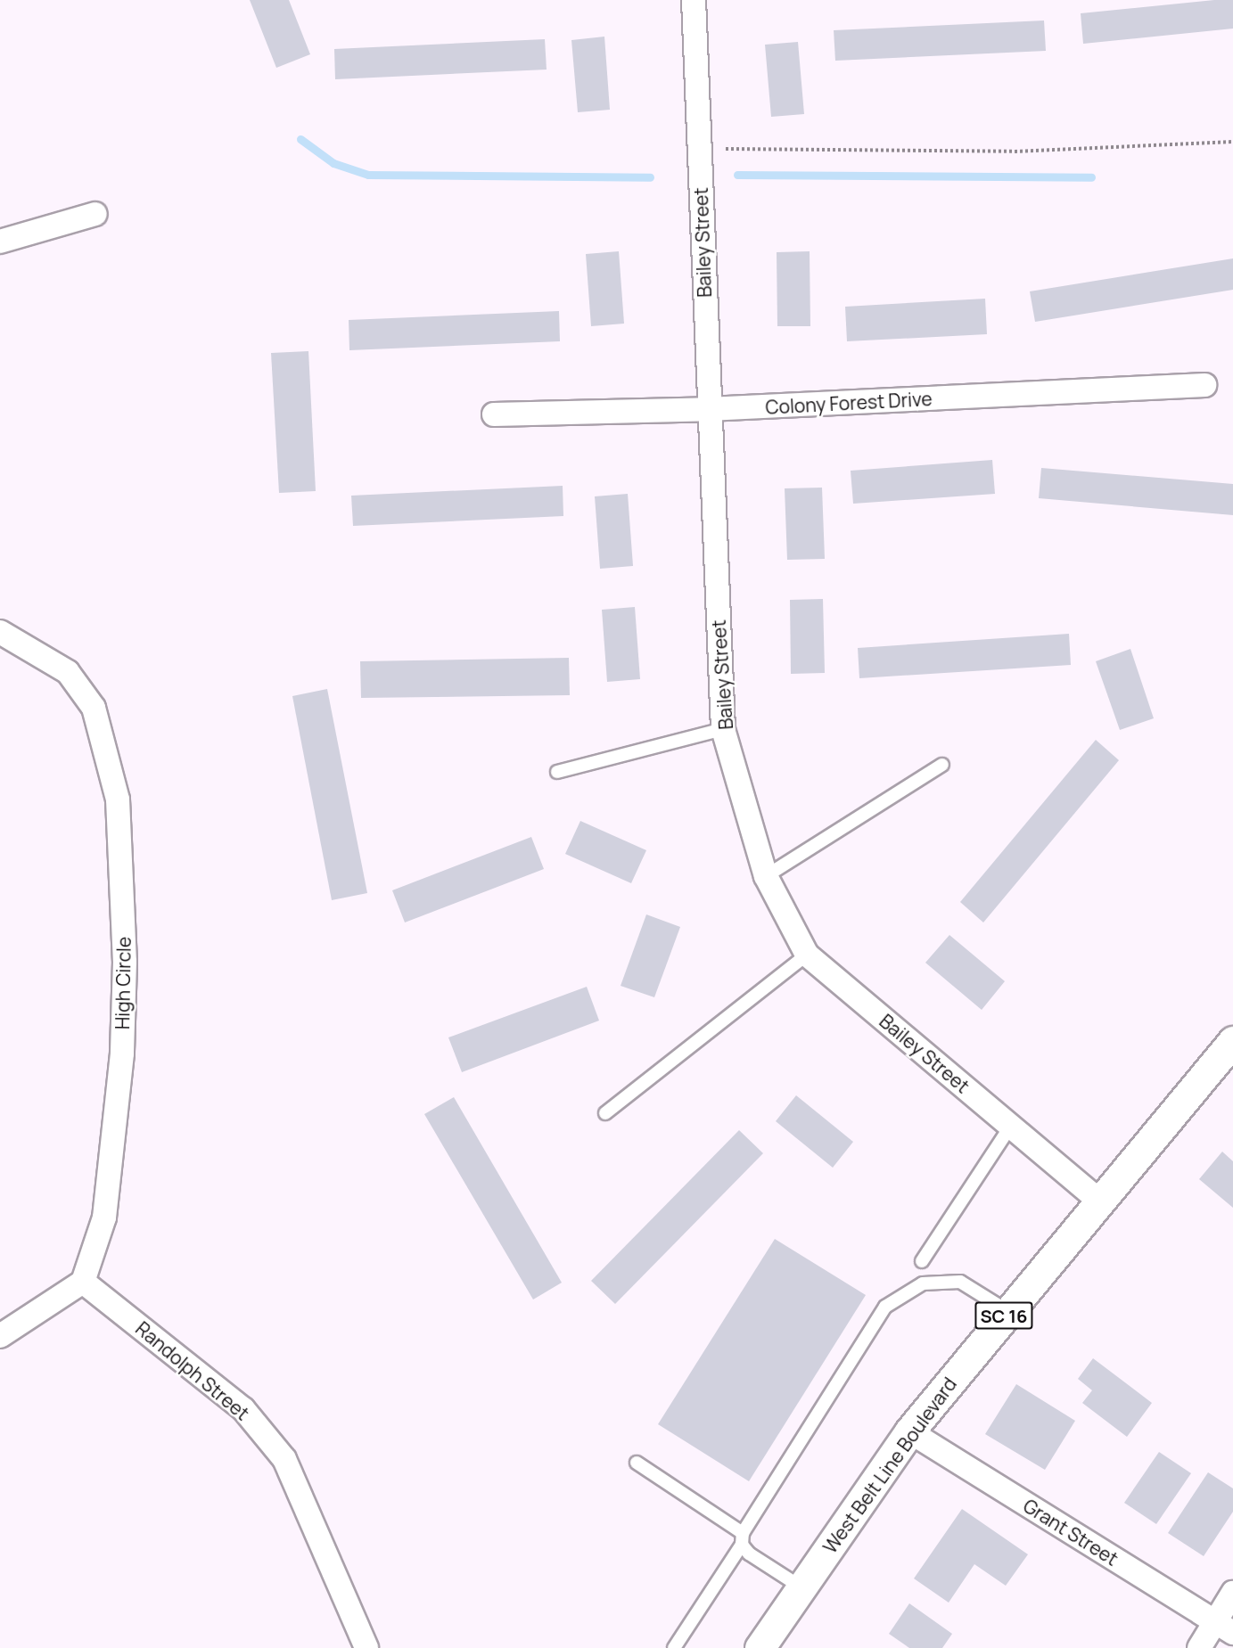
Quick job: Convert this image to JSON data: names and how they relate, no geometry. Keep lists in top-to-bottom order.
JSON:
{
  "streets": {
    "main road": ["SC 16", "West Belt Line Boulevard"],
    "street": [
      "Bailey Street",
      "Colony Forest Drive",
      "High Circle",
      "Randolph Street",
      "Grant Street"
    ]
  },
  "crossings": [
    ["Bailey Street", "Colony Forest Drive"],
    ["Bailey Street", "West Belt Line Boulevard"],
    ["High Circle", "Randolph Street"],
    ["West Belt Line Boulevard", "Grant Street"]
  ]
}
